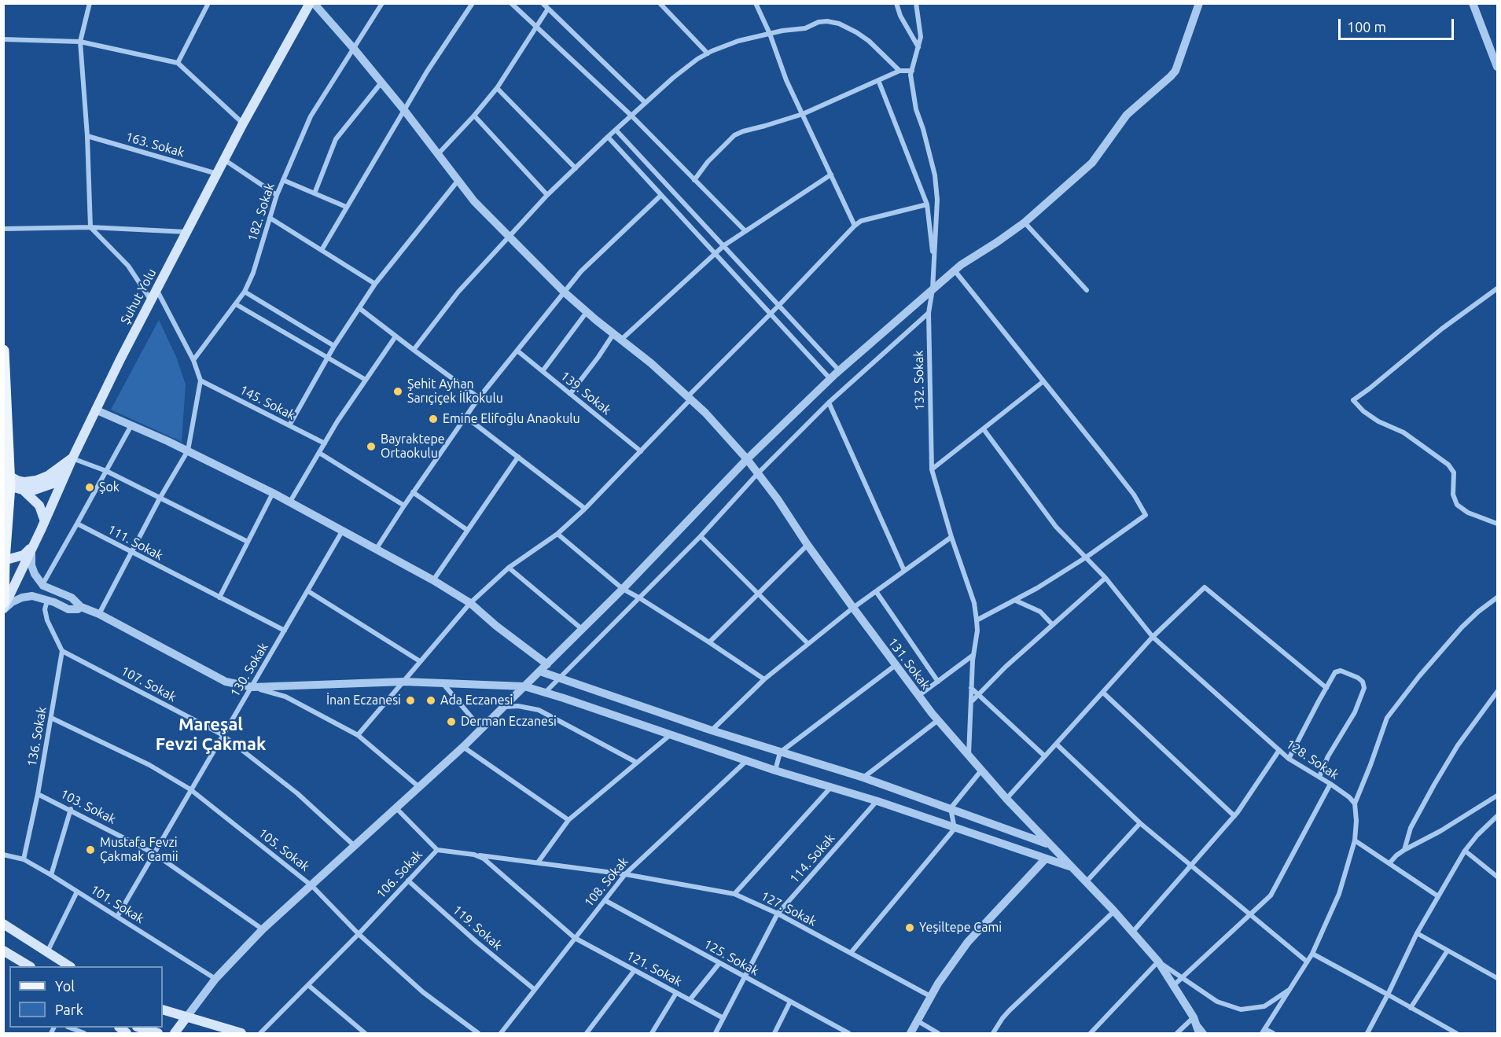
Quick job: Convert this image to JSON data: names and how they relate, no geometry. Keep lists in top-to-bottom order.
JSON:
{
  "streets": {
    "main road": ["Şuhut Yolu"],
    "street": [
      "163. Sokak",
      "182. Sokak",
      "132. Sokak",
      "139. Sokak",
      "145. Sokak",
      "111. Sokak",
      "131. Sokak",
      "130. Sokak",
      "107. Sokak",
      "136. Sokak",
      "128. Sokak",
      "103. Sokak",
      "105. Sokak",
      "114. Sokak",
      "106. Sokak",
      "108. Sokak",
      "101. Sokak",
      "127. Sokak",
      "119. Sokak",
      "125. Sokak",
      "121. Sokak"
    ]
  },
  "crossings": [
    ["163. Sokak", "Şuhut Yolu"],
    ["182. Sokak", "131. Sokak"],
    ["132. Sokak", "131. Sokak"],
    ["111. Sokak", "130. Sokak"],
    ["130. Sokak", "107. Sokak"],
    ["130. Sokak", "103. Sokak"],
    ["130. Sokak", "105. Sokak"],
    ["130. Sokak", "101. Sokak"],
    ["107. Sokak", "136. Sokak"],
    ["136. Sokak", "103. Sokak"],
    ["136. Sokak", "105. Sokak"],
    ["136. Sokak", "101. Sokak"],
    ["105. Sokak", "106. Sokak"],
    ["114. Sokak", "127. Sokak"],
    ["114. Sokak", "125. Sokak"],
    ["114. Sokak", "121. Sokak"],
    ["106. Sokak", "108. Sokak"],
    ["106. Sokak", "127. Sokak"],
    ["106. Sokak", "119. Sokak"],
    ["106. Sokak", "121. Sokak"],
    ["108. Sokak", "127. Sokak"],
    ["108. Sokak", "119. Sokak"],
    ["108. Sokak", "125. Sokak"],
    ["108. Sokak", "121. Sokak"]
  ],
  "districts": ["Mareşal Fevzi Çakmak"],
  "places": [
    "Şehit Ayhan Sarıçiçek İlkokulu",
    "Emine Elifoğlu Anaokulu",
    "Bayraktepe Ortaokulu",
    "Şok",
    "İnan Eczanesi",
    "Ada Eczanesi",
    "Derman Eczanesi",
    "Mustafa Fevzi Çakmak Camii",
    "Yeşiltepe Cami"
  ],
  "legend": ["Yol", "Park"],
  "scale_bar": "100 m"
}
